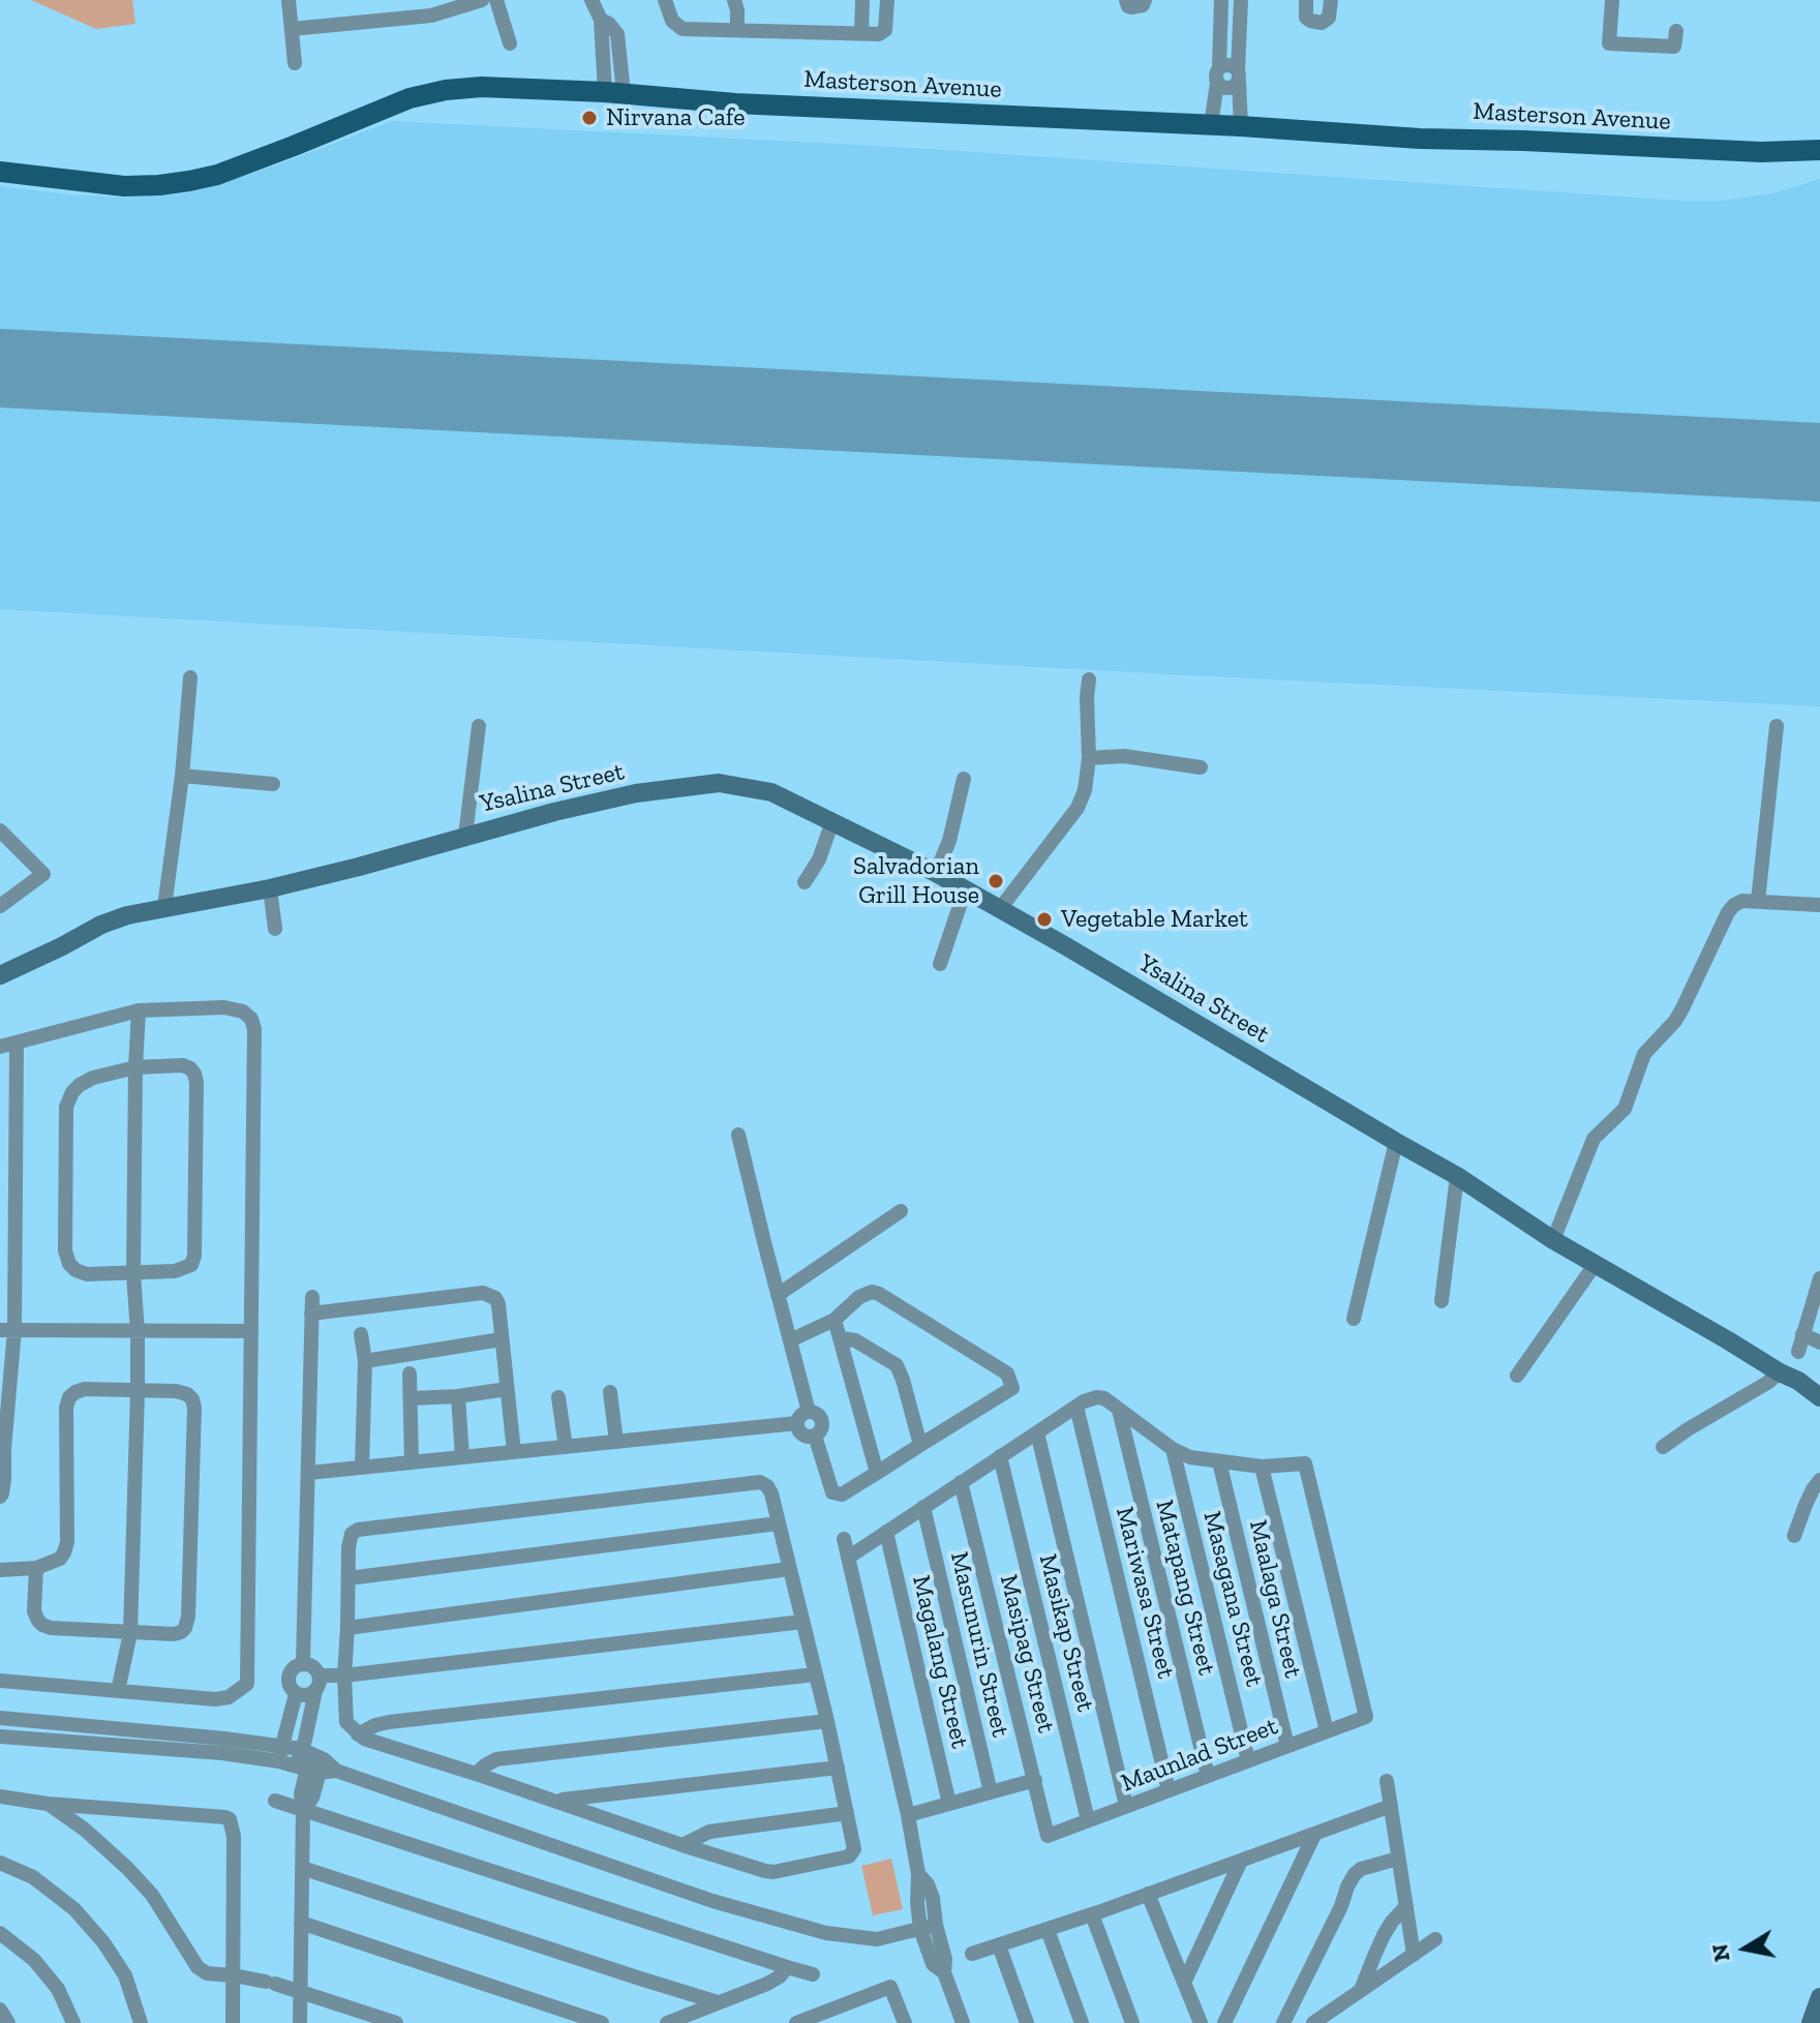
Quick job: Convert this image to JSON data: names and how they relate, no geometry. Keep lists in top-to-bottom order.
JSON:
{
  "streets": {
    "main road": ["Masterson Avenue"],
    "street": [
      "Ysalina Street",
      "Matapang Street",
      "Mariwasa Street",
      "Masagana Street",
      "Maalaga Street",
      "Masikap Street",
      "Masunurin Street",
      "Masipag Street",
      "Magalang Street",
      "Maunlad Street"
    ]
  },
  "crossings": [
    ["Matapang Street", "Maunlad Street"],
    ["Mariwasa Street", "Maunlad Street"],
    ["Masagana Street", "Maunlad Street"],
    ["Maalaga Street", "Maunlad Street"],
    ["Masikap Street", "Maunlad Street"],
    ["Masipag Street", "Maunlad Street"]
  ],
  "places": ["Nirvana Cafe", "Salvadorian Grill House", "Vegetable Market"],
  "north": "left"
}
